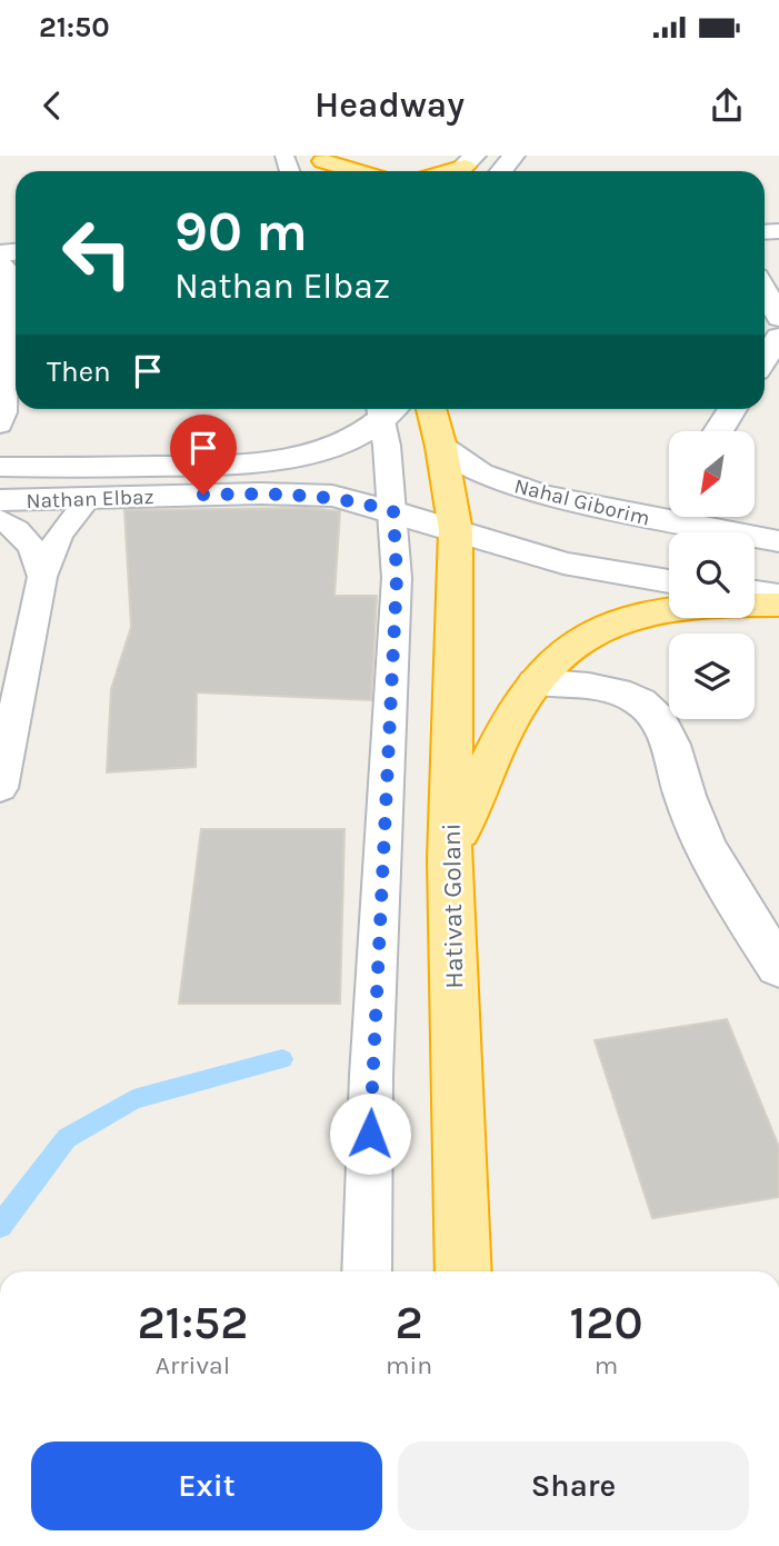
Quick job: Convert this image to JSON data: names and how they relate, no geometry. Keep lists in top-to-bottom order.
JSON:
{
  "streets": {
    "highway": ["Hativat Golani"],
    "main road": ["Nathan Elbaz", "Nahal Giborim"]
  },
  "crossings": [
    ["Nathan Elbaz", "Hativat Golani"],
    ["Nahal Giborim", "Hativat Golani"]
  ],
  "north": "bottom left",
  "page": {
    "status": "21:50",
    "header": "Headway",
    "turn": ["90 m", "Nathan Elbaz"],
    "then": "Then",
    "eta": [
      "21:52",
      "Arrival",
      "2",
      "min",
      "120",
      "m"
    ],
    "buttons": ["Exit", "Share"]
  }
}
